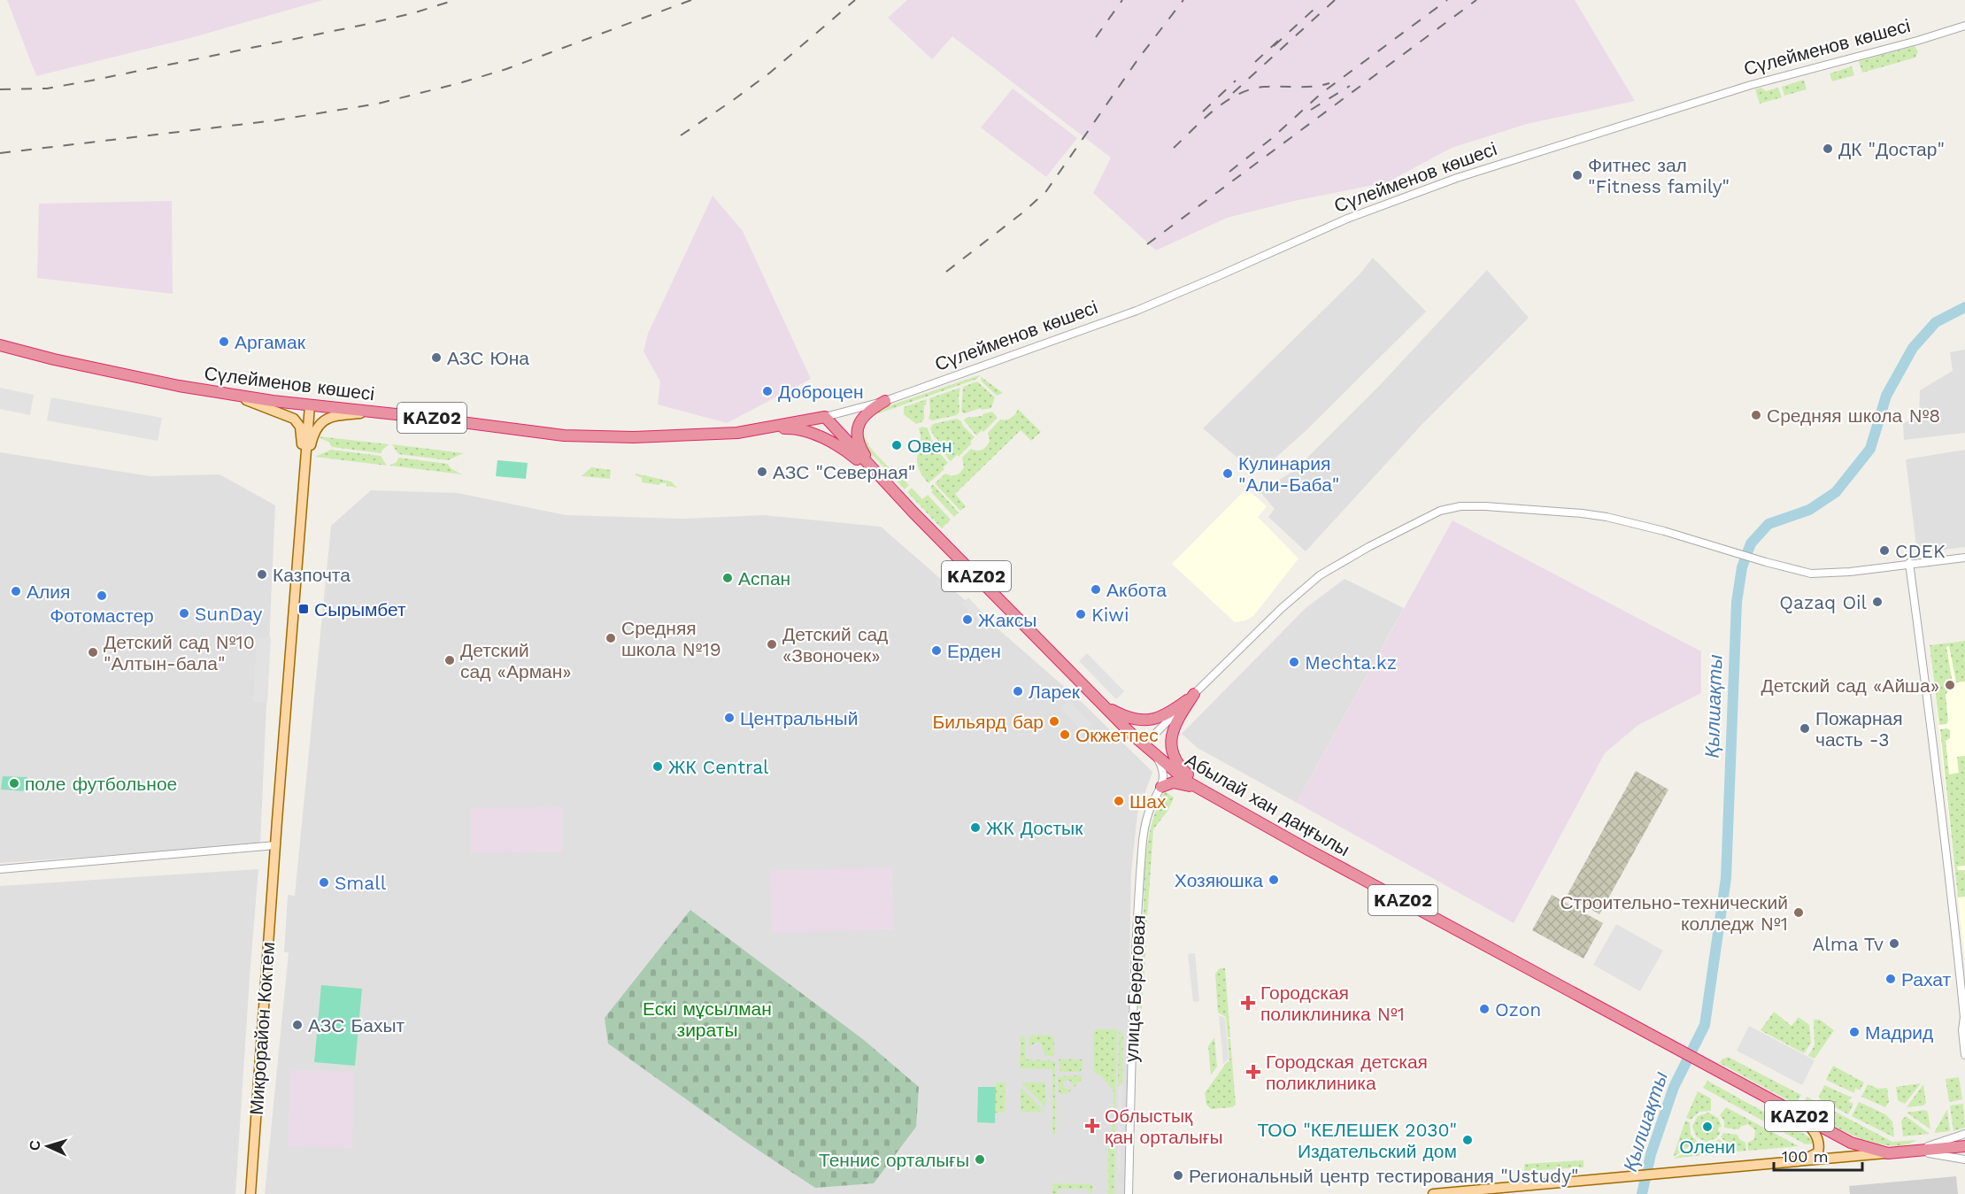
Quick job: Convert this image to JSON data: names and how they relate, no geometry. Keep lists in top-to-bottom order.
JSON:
{
  "streets": {
    "highway": ["Сүлейменов көшесі", "KАZ02", "Абылай хан даңғылы"],
    "main road": ["Микрорайон Коктем"],
    "street": ["улица Береговая"]
  },
  "crossings": [
    ["Сүлейменов көшесі", "KАZ02"],
    ["Сүлейменов көшесі", "Абылай хан даңғылы"],
    ["KАZ02", "Абылай хан даңғылы"]
  ],
  "water": ["Қылшақты"],
  "parks": ["Ескі мұсылман зираты"],
  "places": {
    "other": [
      "ДК \"Достар\"",
      "Фитнес зал \"Fitness family\"",
      "Аргамак",
      "АЗС Юна",
      "Доброцен",
      "Средняя школа №8",
      "Овен",
      "АЗС \"Северная\"",
      "Кулинария \"Али-Баба\"",
      "CDEK",
      "Казпочта",
      "Аспан",
      "Акбота",
      "Алия",
      "Фотомастер",
      "Qazaq Oil",
      "SunDay",
      "Kiwi",
      "Жаксы",
      "Средняя школа №19",
      "Детский сад «Звоночек»",
      "Ерден",
      "Детский сад №10 \"Алтын-бала\"",
      "Детский сад «Арман»",
      "Mechta.kz",
      "Детский сад «Айша»",
      "Ларек",
      "Центральный",
      "Бильярд бар",
      "Пожарная часть -3",
      "Окжетпес",
      "ЖК Central",
      "поле футбольное",
      "Шах",
      "ЖК Достык",
      "Хозяюшка",
      "Small",
      "Строительно-технический колледж №1",
      "Alma Tv",
      "Рахат",
      "Ozon",
      "АЗС Бахыт",
      "Мадрид",
      "Олени",
      "ТОО \"КЕЛЕШЕК 2030\" Издательский дом",
      "Теннис орталығы",
      "Региональный центр тестирования \"Ustudy\""
    ],
    "transit": ["Сырымбет"],
    "health": ["Городская поликлиника №1", "Городская детская поликлиника", "Облыстық қан орталығы"]
  },
  "scale_bar": "100 m",
  "north": "left"
}
